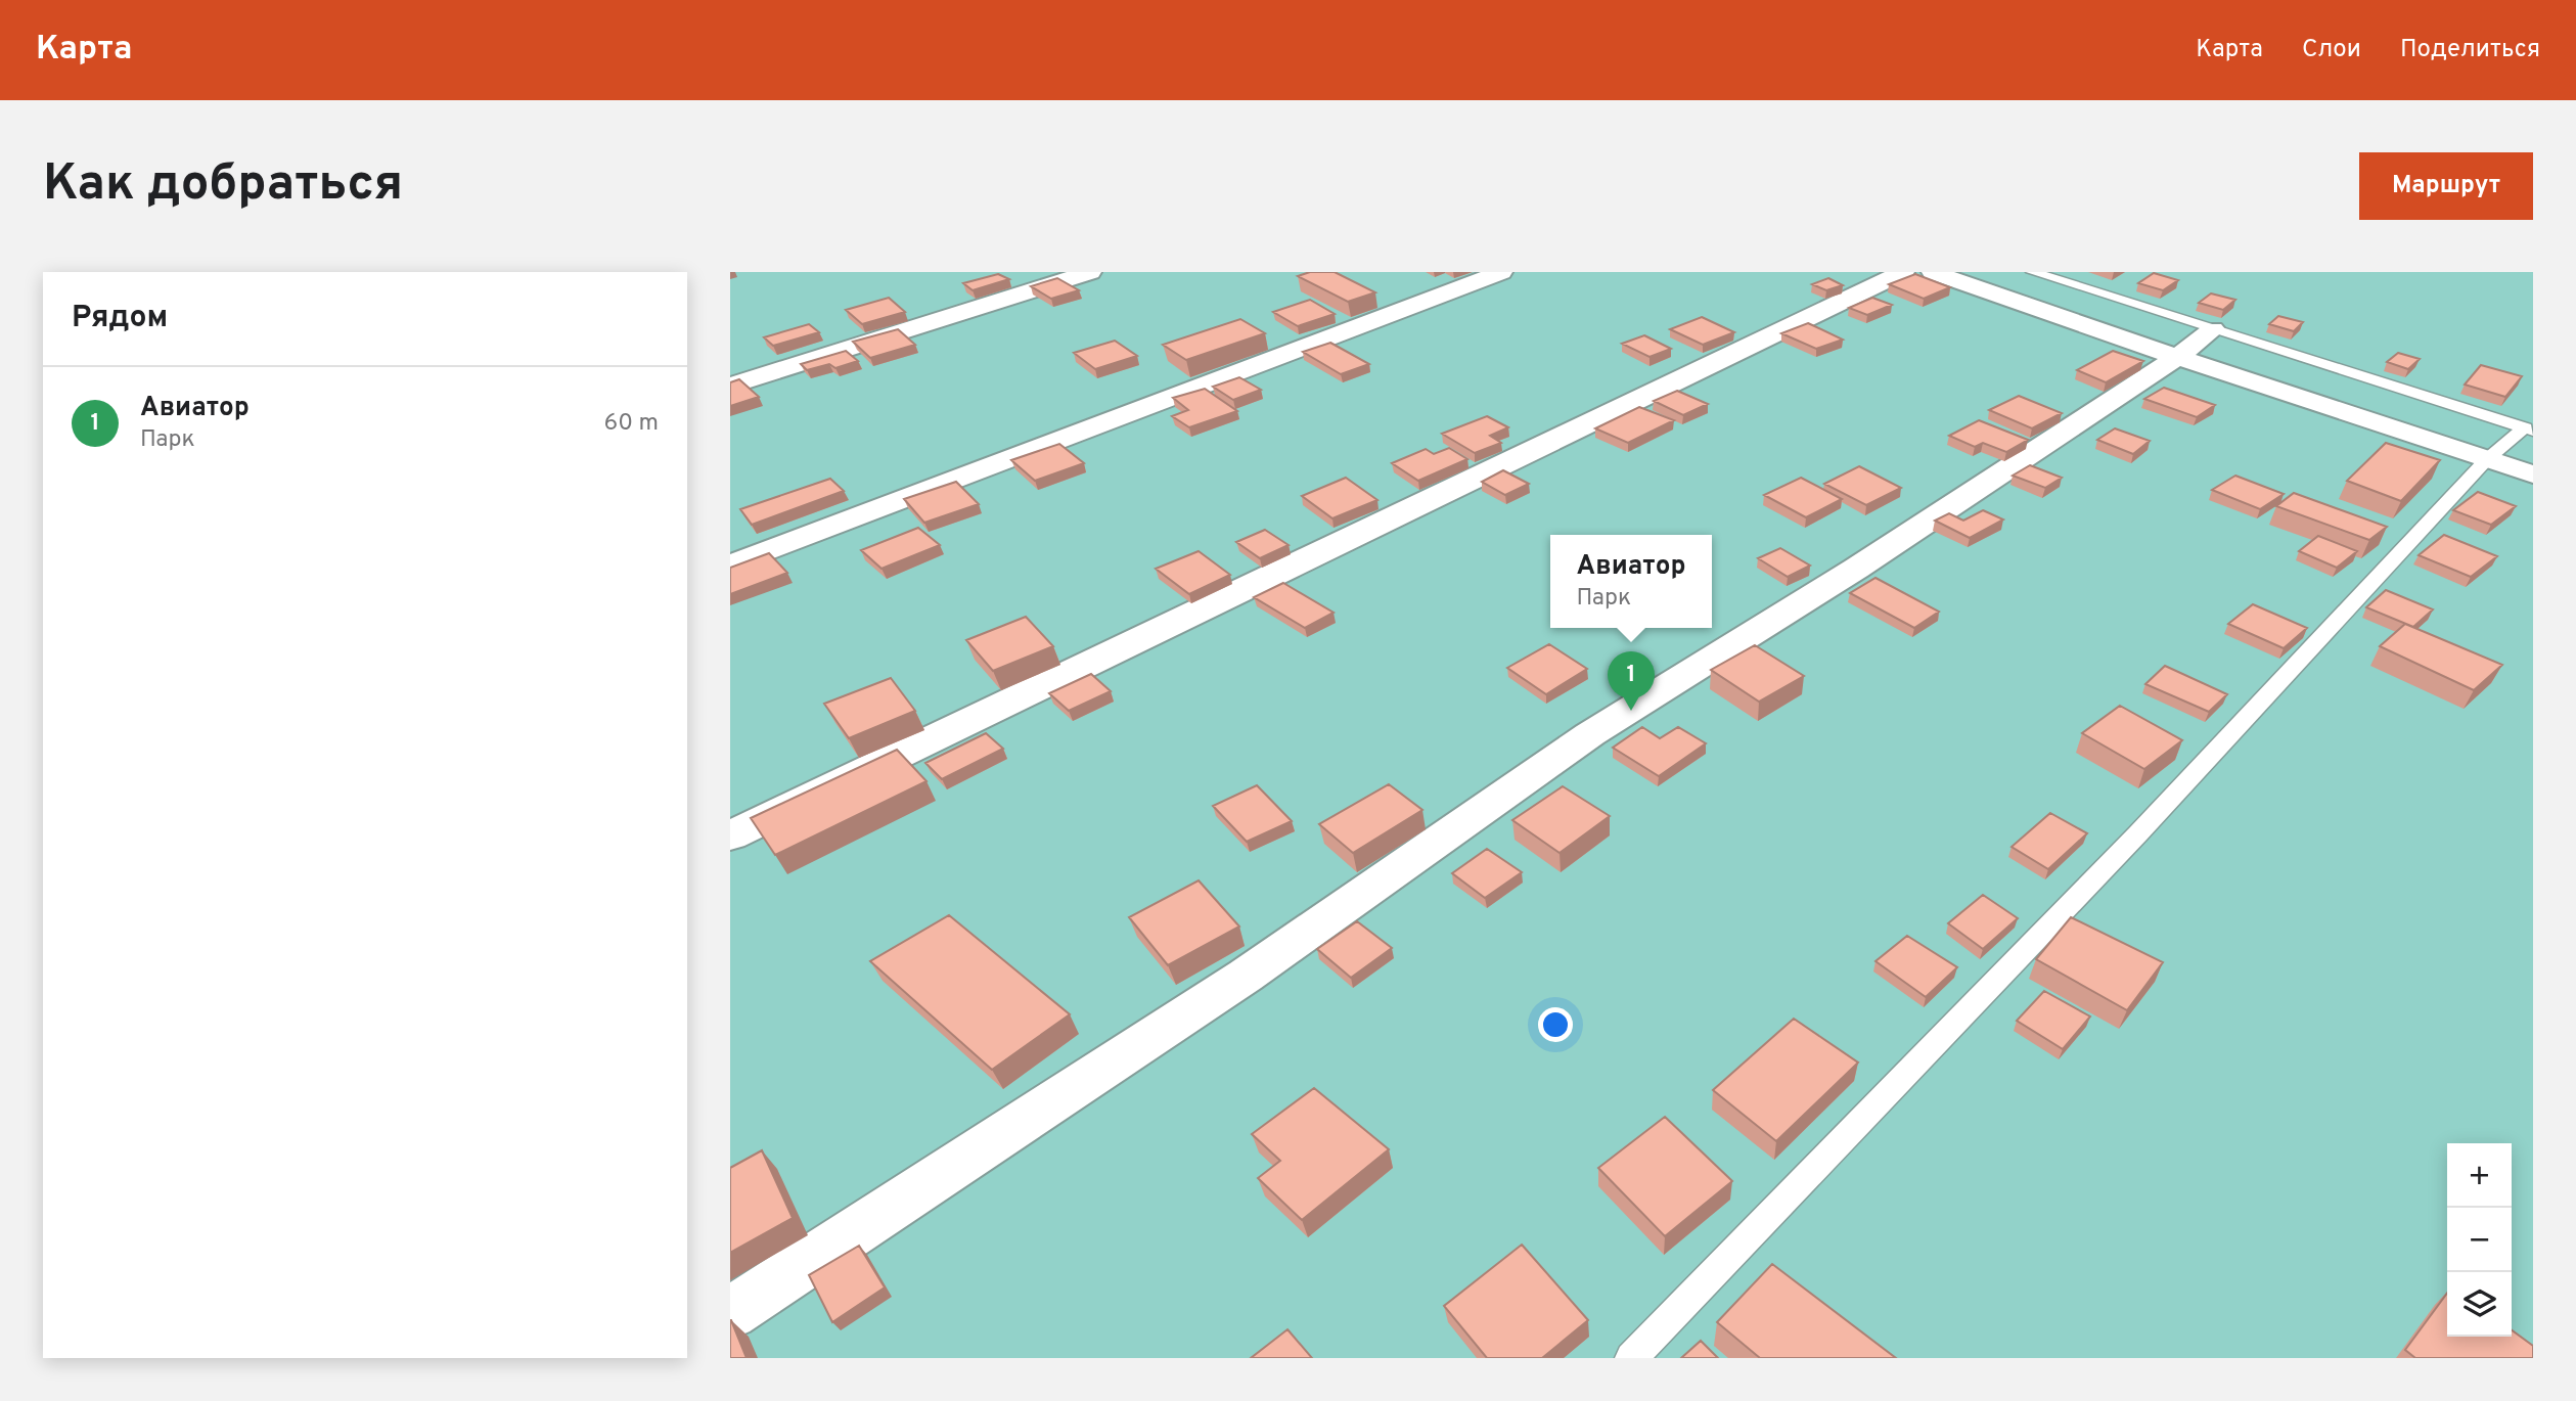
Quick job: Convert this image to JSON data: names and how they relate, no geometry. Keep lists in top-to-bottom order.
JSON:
{
  "page": {
    "header": "Карта",
    "nav": ["Карта", "Слои", "Поделиться"],
    "buttons": "Маршрут",
    "title": "Как добраться",
    "heading": "Рядом",
    "list": [
      {
        "mark": "1",
        "name": "Авиатор",
        "note": "Парк",
        "value": "60 m"
      }
    ],
    "popup": ["Авиатор", "Парк"],
    "pins": "1",
    "map_buttons": ["+", "−"]
  }
}
